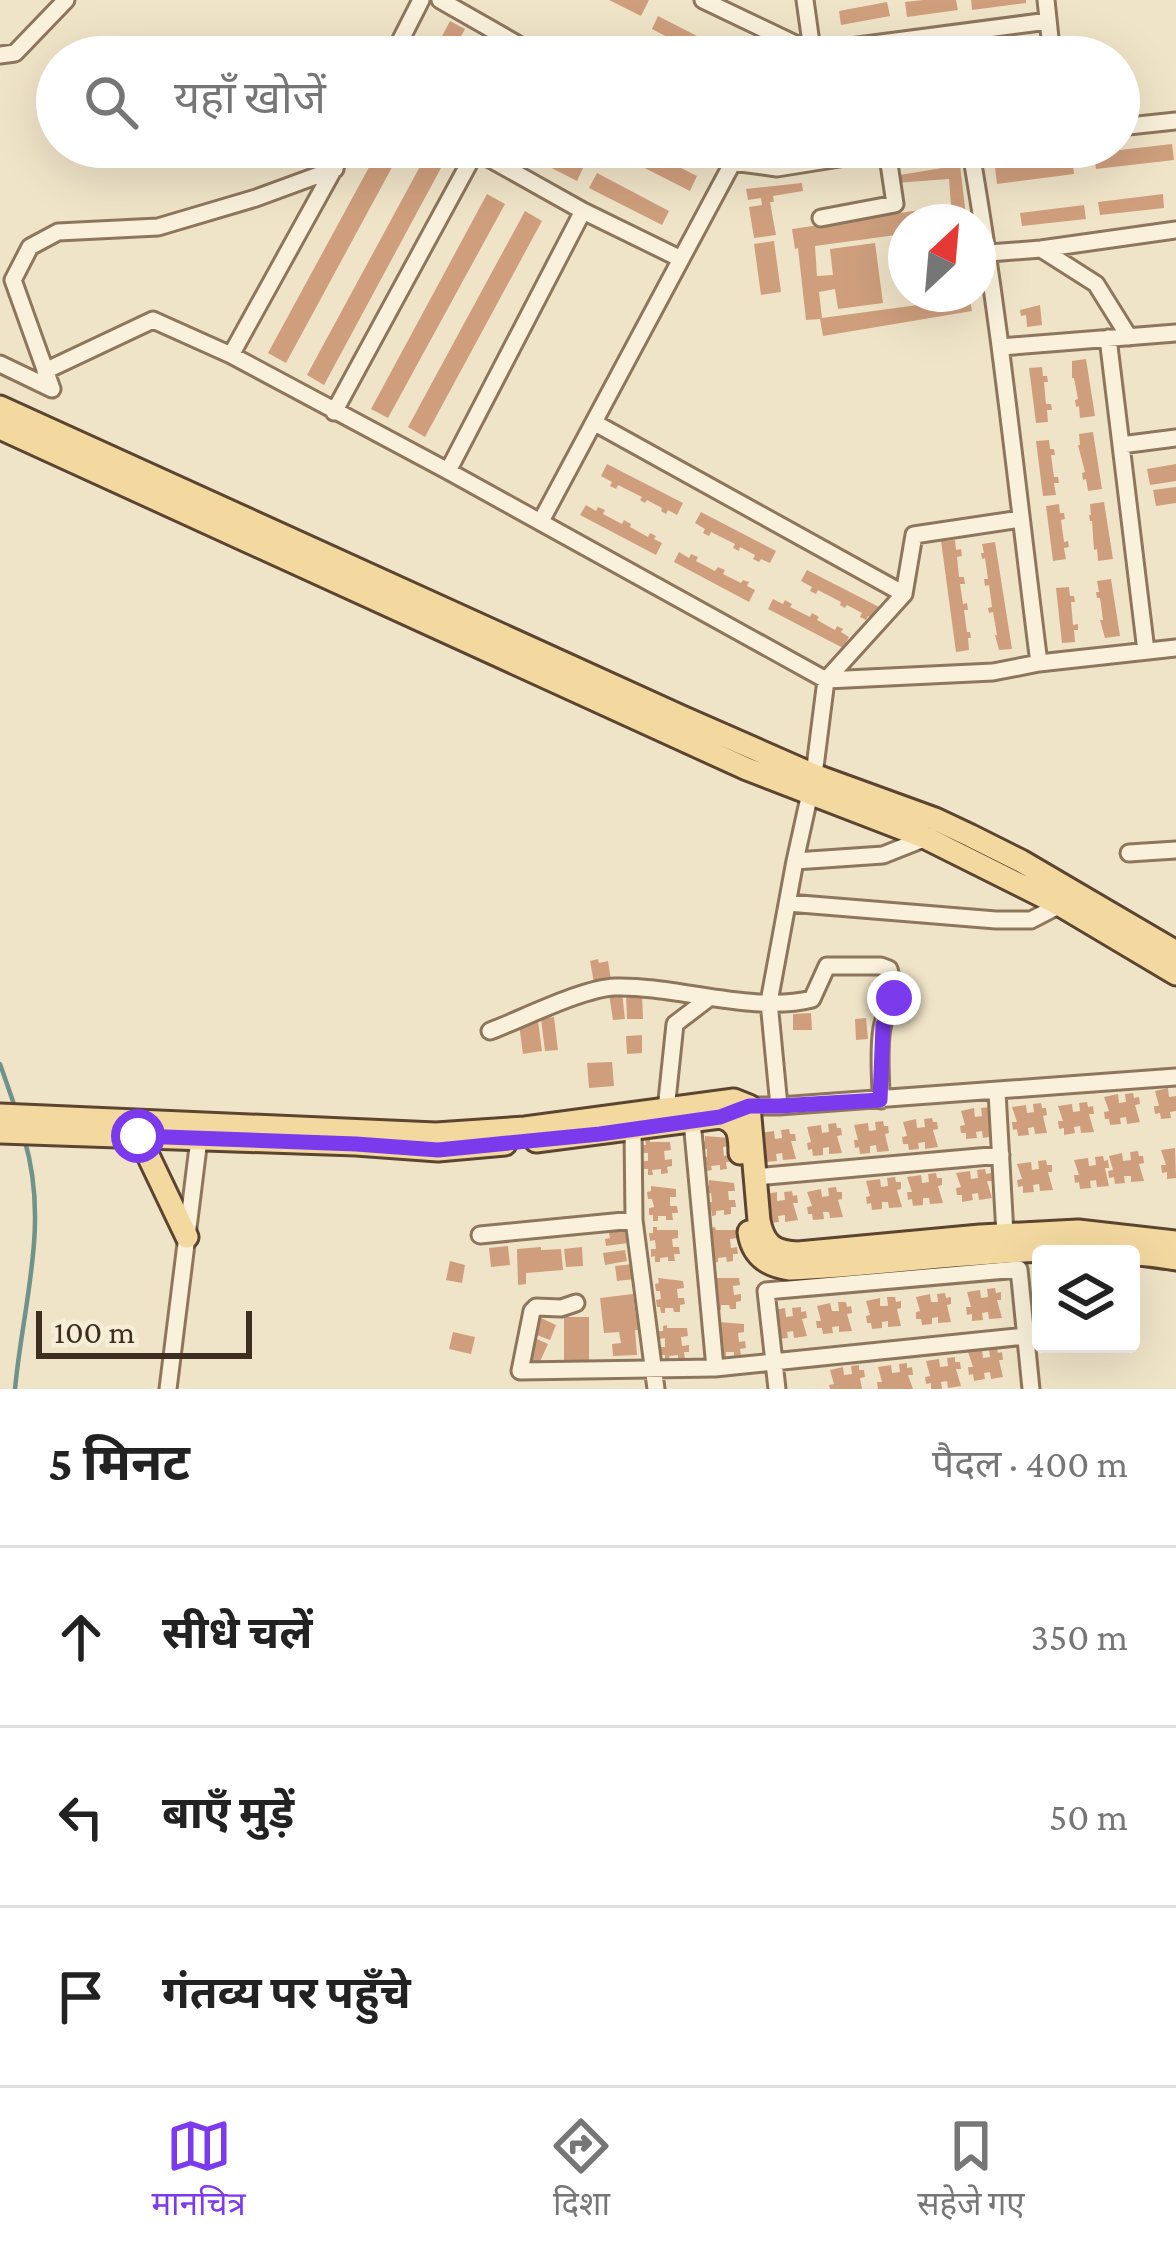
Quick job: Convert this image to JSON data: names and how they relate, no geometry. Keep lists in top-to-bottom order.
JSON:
{
  "scale_bar": "100 m",
  "north": "top right",
  "page": {
    "search": "यहाँ खोजें",
    "scale": "100 m",
    "heading": ["5 मिनट", "पैदल · 400 m"],
    "list": [
      ["सीधे चलें", "350 m"],
      ["बाएँ मुड़ें", "50 m"],
      "गंतव्य पर पहुँचे"
    ],
    "nav": ["मानचित्र", "दिशा", "सहेजे गए"]
  }
}
